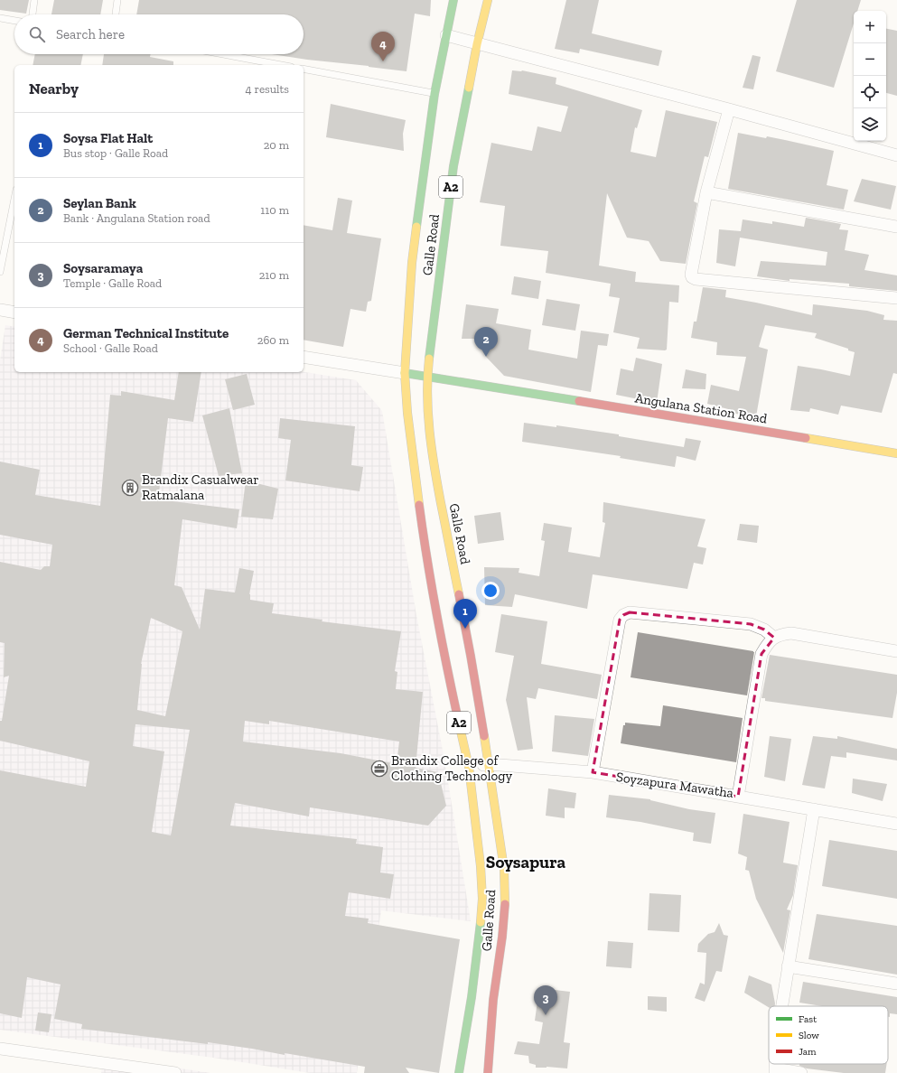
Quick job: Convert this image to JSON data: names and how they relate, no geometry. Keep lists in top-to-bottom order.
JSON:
{
  "streets": {
    "main road": ["A2", "Galle Road", "Angulana Station Road"],
    "street": ["Soyzapura Mawatha"]
  },
  "crossings": [
    ["Galle Road", "Angulana Station Road"],
    ["Galle Road", "Soyzapura Mawatha"]
  ],
  "districts": ["Soysapura"],
  "places": {
    "building": ["Brandix Casualwear Ratmalana"],
    "office": ["Brandix College of Clothing Technology"]
  },
  "legend": ["Fast", "Slow", "Jam"],
  "page": {
    "map_buttons": ["+", "−"],
    "search": "Search here",
    "pins": [
      "4",
      "2",
      "1",
      "3"
    ],
    "heading": ["Nearby", "4 results"],
    "list": [
      {
        "mark": "1",
        "name": "Soysa Flat Halt",
        "note": "Bus stop · Galle Road",
        "value": "20 m"
      },
      {
        "mark": "2",
        "name": "Seylan Bank",
        "note": "Bank · Angulana Station road",
        "value": "110 m"
      },
      {
        "mark": "3",
        "name": "Soysaramaya",
        "note": "Temple · Galle Road",
        "value": "210 m"
      },
      {
        "mark": "4",
        "name": "German Technical Institute",
        "note": "School · Galle Road",
        "value": "260 m"
      }
    ]
  }
}
